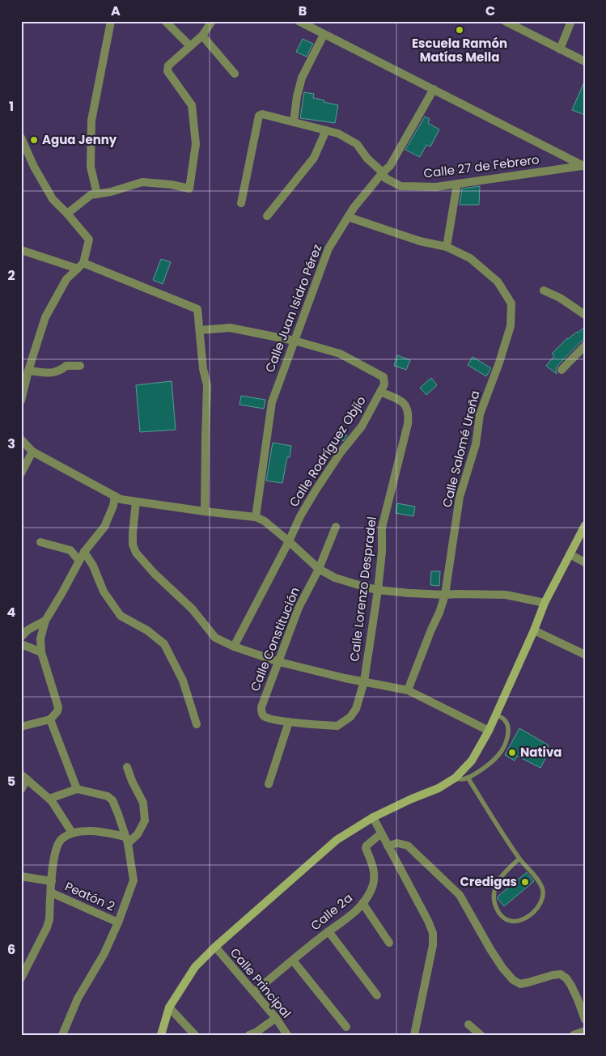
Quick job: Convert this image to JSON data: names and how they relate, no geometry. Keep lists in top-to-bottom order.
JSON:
{
  "streets": {
    "street": [
      "Calle 27 de Febrero",
      "Calle Juan Isidro Pérez",
      "Calle Salomé Ureña",
      "Calle Rodríguez Objío",
      "Calle Lorenzo Despradel",
      "Calle Constitución",
      "Peatón 2",
      "Calle 2a",
      "Calle Principal"
    ]
  },
  "crossings": [
    ["Calle 27 de Febrero", "Calle Juan Isidro Pérez"],
    ["Calle Juan Isidro Pérez", "Calle Salomé Ureña"],
    ["Calle Juan Isidro Pérez", "Calle Rodríguez Objío"],
    ["Calle Rodríguez Objío", "Calle Lorenzo Despradel"],
    ["Calle Lorenzo Despradel", "Calle Constitución"],
    ["Calle 2a", "Calle Principal"]
  ],
  "places": [
    "Escuela Ramón Matías Mella",
    "Agua Jenny",
    "Nativa",
    "Credigas"
  ],
  "grid": {
    "columns": ["A", "B", "C"],
    "rows": [
      "1",
      "2",
      "3",
      "4",
      "5",
      "6"
    ]
  }
}
